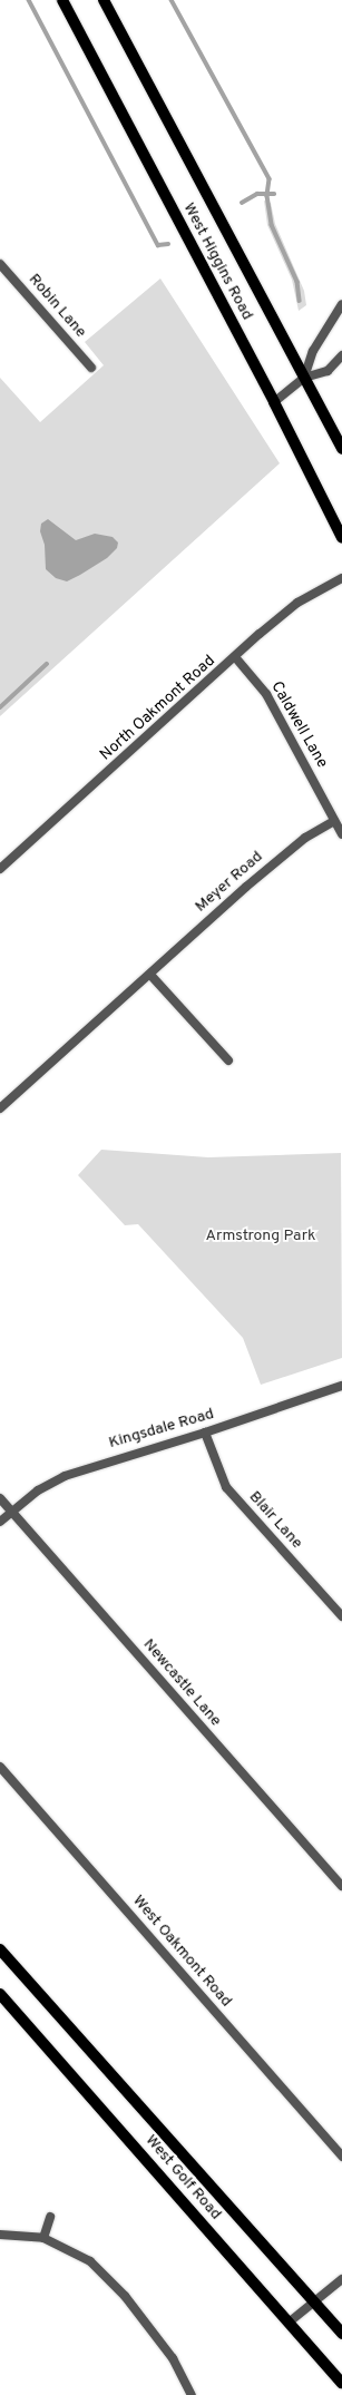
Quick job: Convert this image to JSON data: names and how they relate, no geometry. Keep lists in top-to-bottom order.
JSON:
{
  "streets": {
    "main road": ["West Higgins Road", "West Golf Road"],
    "street": [
      "Robin Lane",
      "North Oakmont Road",
      "Caldwell Lane",
      "Meyer Road",
      "Kingsdale Road",
      "Blair Lane",
      "Newcastle Lane",
      "West Oakmont Road"
    ]
  },
  "crossings": [
    ["North Oakmont Road", "Caldwell Lane"],
    ["Caldwell Lane", "Meyer Road"],
    ["Kingsdale Road", "Blair Lane"],
    ["Kingsdale Road", "Newcastle Lane"]
  ],
  "parks": ["Armstrong Park"]
}
